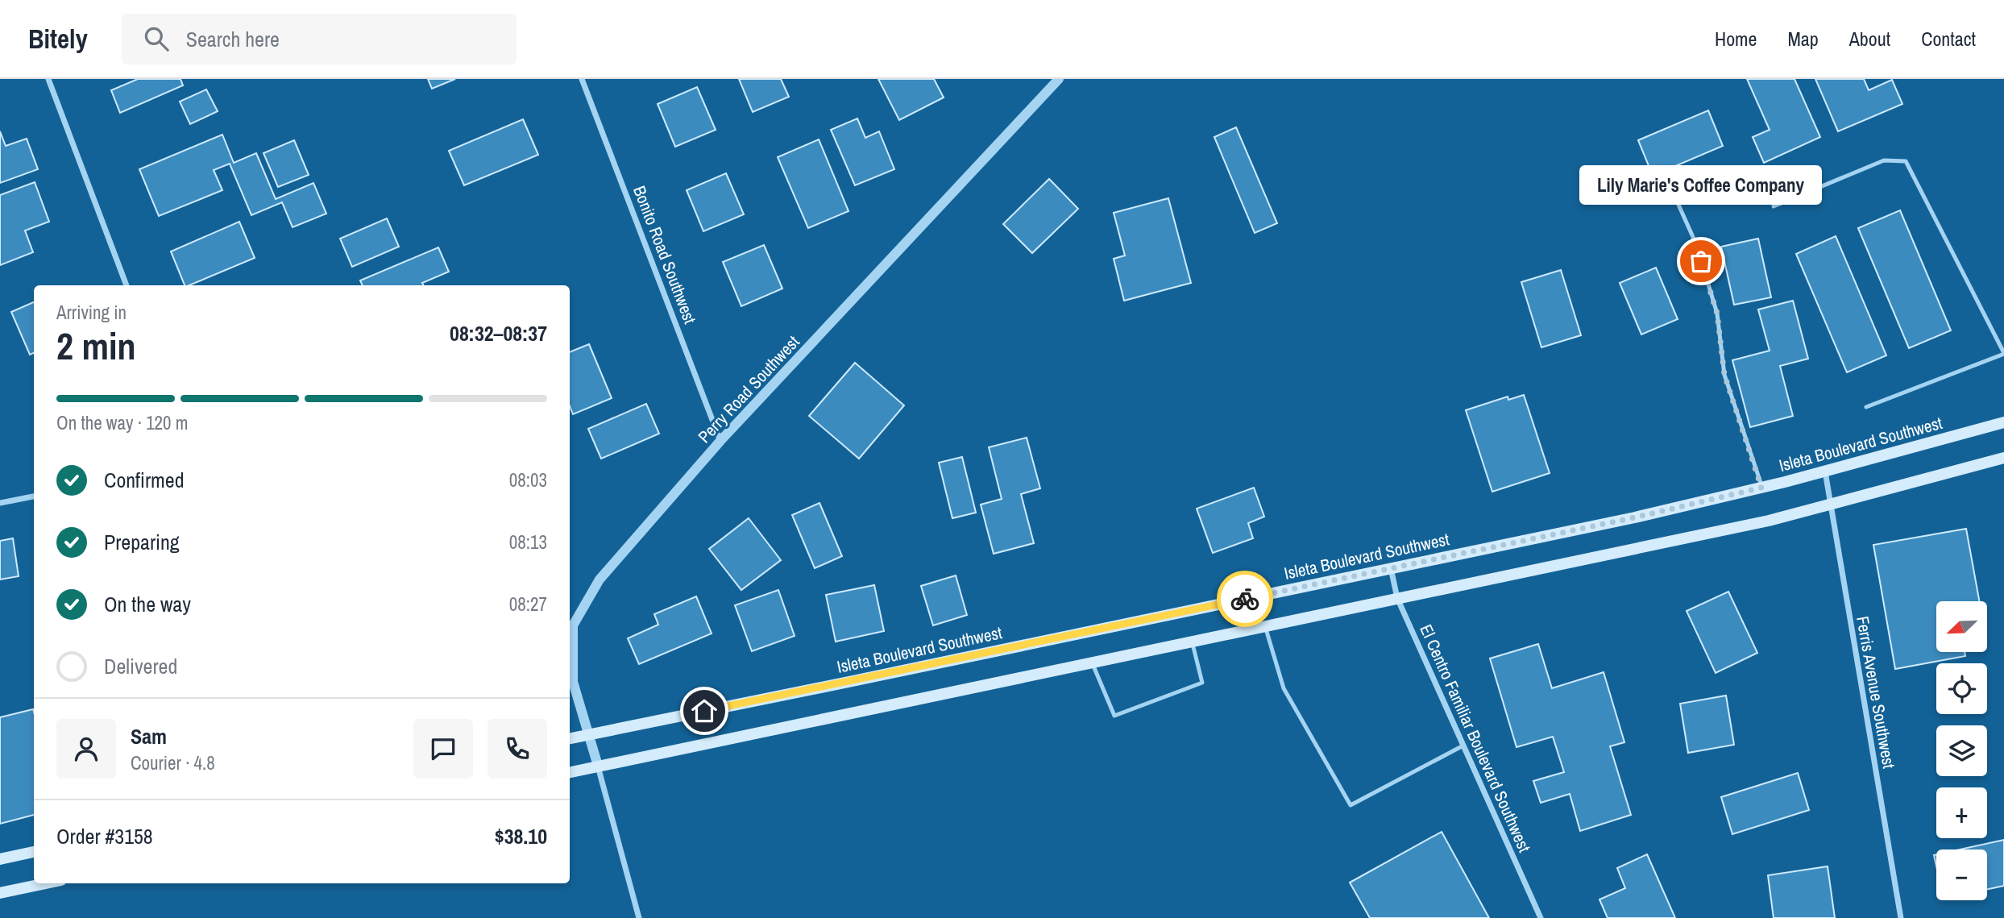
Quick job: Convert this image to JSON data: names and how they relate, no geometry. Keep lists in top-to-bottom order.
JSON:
{
  "streets": {
    "main road": ["Isleta Boulevard Southwest"],
    "street": [
      "Bonito Road Southwest",
      "Perry Road Southwest",
      "Ferris Avenue Southwest",
      "El Centro Familiar Boulevard Southwest"
    ]
  },
  "crossings": [
    ["Bonito Road Southwest", "Perry Road Southwest"],
    ["Perry Road Southwest", "Isleta Boulevard Southwest"],
    ["Isleta Boulevard Southwest", "Ferris Avenue Southwest"],
    ["Isleta Boulevard Southwest", "El Centro Familiar Boulevard Southwest"]
  ],
  "places": ["Lily Marie's Coffee Company"],
  "north": "bottom left",
  "page": {
    "header": "Bitely",
    "search": "Search here",
    "nav": [
      "Home",
      "Map",
      "About",
      "Contact"
    ],
    "bubble": "Lily Marie's Coffee Company",
    "heading": ["2 min", "Arriving in", "08:32–08:37"],
    "panel": [
      "Sam",
      "Courier · 4.8",
      "Order #3158",
      "$38.10"
    ],
    "bar": "On the way · 120 m",
    "list": [
      ["Confirmed", "08:03"],
      ["Preparing", "08:13"],
      ["On the way", "08:27"],
      "Delivered"
    ],
    "map_buttons": ["+", "−"]
  }
}
